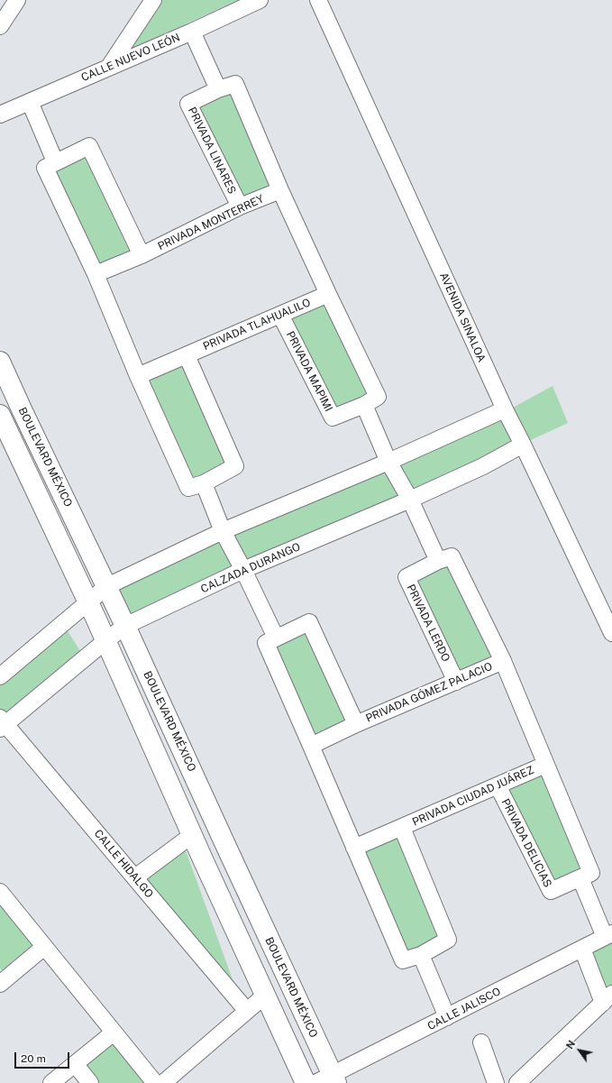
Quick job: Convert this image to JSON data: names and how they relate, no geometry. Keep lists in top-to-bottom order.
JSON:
{
  "streets": {
    "main road": ["BOULEVARD MÉXICO"],
    "street": [
      "CALLE NUEVO LEÓN",
      "PRIVADA LINARES",
      "PRIVADA MONTERREY",
      "AVENIDA SINALOA",
      "PRIVADA TLAHUALILO",
      "PRIVADA MAPIMI",
      "CALZADA DURANGO",
      "PRIVADA LERDO",
      "PRIVADA GÓMEZ PALACIO",
      "PRIVADA CIUDAD JUÁREZ",
      "PRIVADA DELICIAS",
      "CALLE HIDALGO",
      "CALLE JALISCO"
    ]
  },
  "crossings": [
    ["PRIVADA LINARES", "PRIVADA MONTERREY"],
    ["AVENIDA SINALOA", "CALZADA DURANGO"],
    ["PRIVADA TLAHUALILO", "PRIVADA MAPIMI"],
    ["BOULEVARD MÉXICO", "CALZADA DURANGO"],
    ["BOULEVARD MÉXICO", "CALLE JALISCO"],
    ["CALZADA DURANGO", "CALLE HIDALGO"],
    ["PRIVADA LERDO", "PRIVADA GÓMEZ PALACIO"],
    ["PRIVADA GÓMEZ PALACIO", "PRIVADA CIUDAD JUÁREZ"],
    ["PRIVADA CIUDAD JUÁREZ", "PRIVADA DELICIAS"]
  ],
  "scale_bar": "20 m",
  "north": "top left"
}
